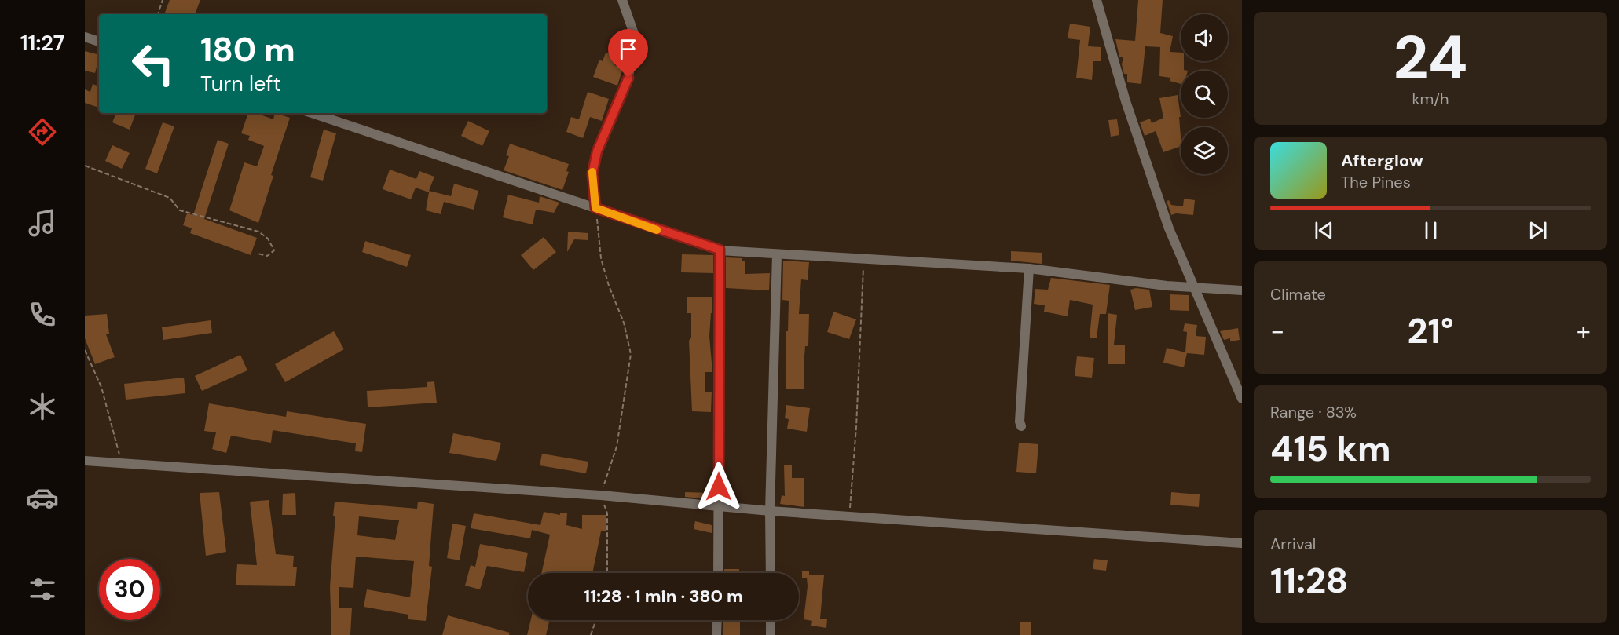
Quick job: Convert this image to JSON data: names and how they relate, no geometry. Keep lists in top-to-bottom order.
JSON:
{
  "page": {
    "tabs": "11:27",
    "tile": [
      ["24", "km/h"],
      "Climate",
      ["Range · 83%", "415 km"],
      ["Arrival", "11:28"]
    ],
    "turn": ["180 m", "Turn left"],
    "song": ["Afterglow", "The Pines"],
    "heat": ["−", "21°", "+"],
    "limit": "30",
    "trip": "11:28 · 1 min · 380 m"
  }
}
